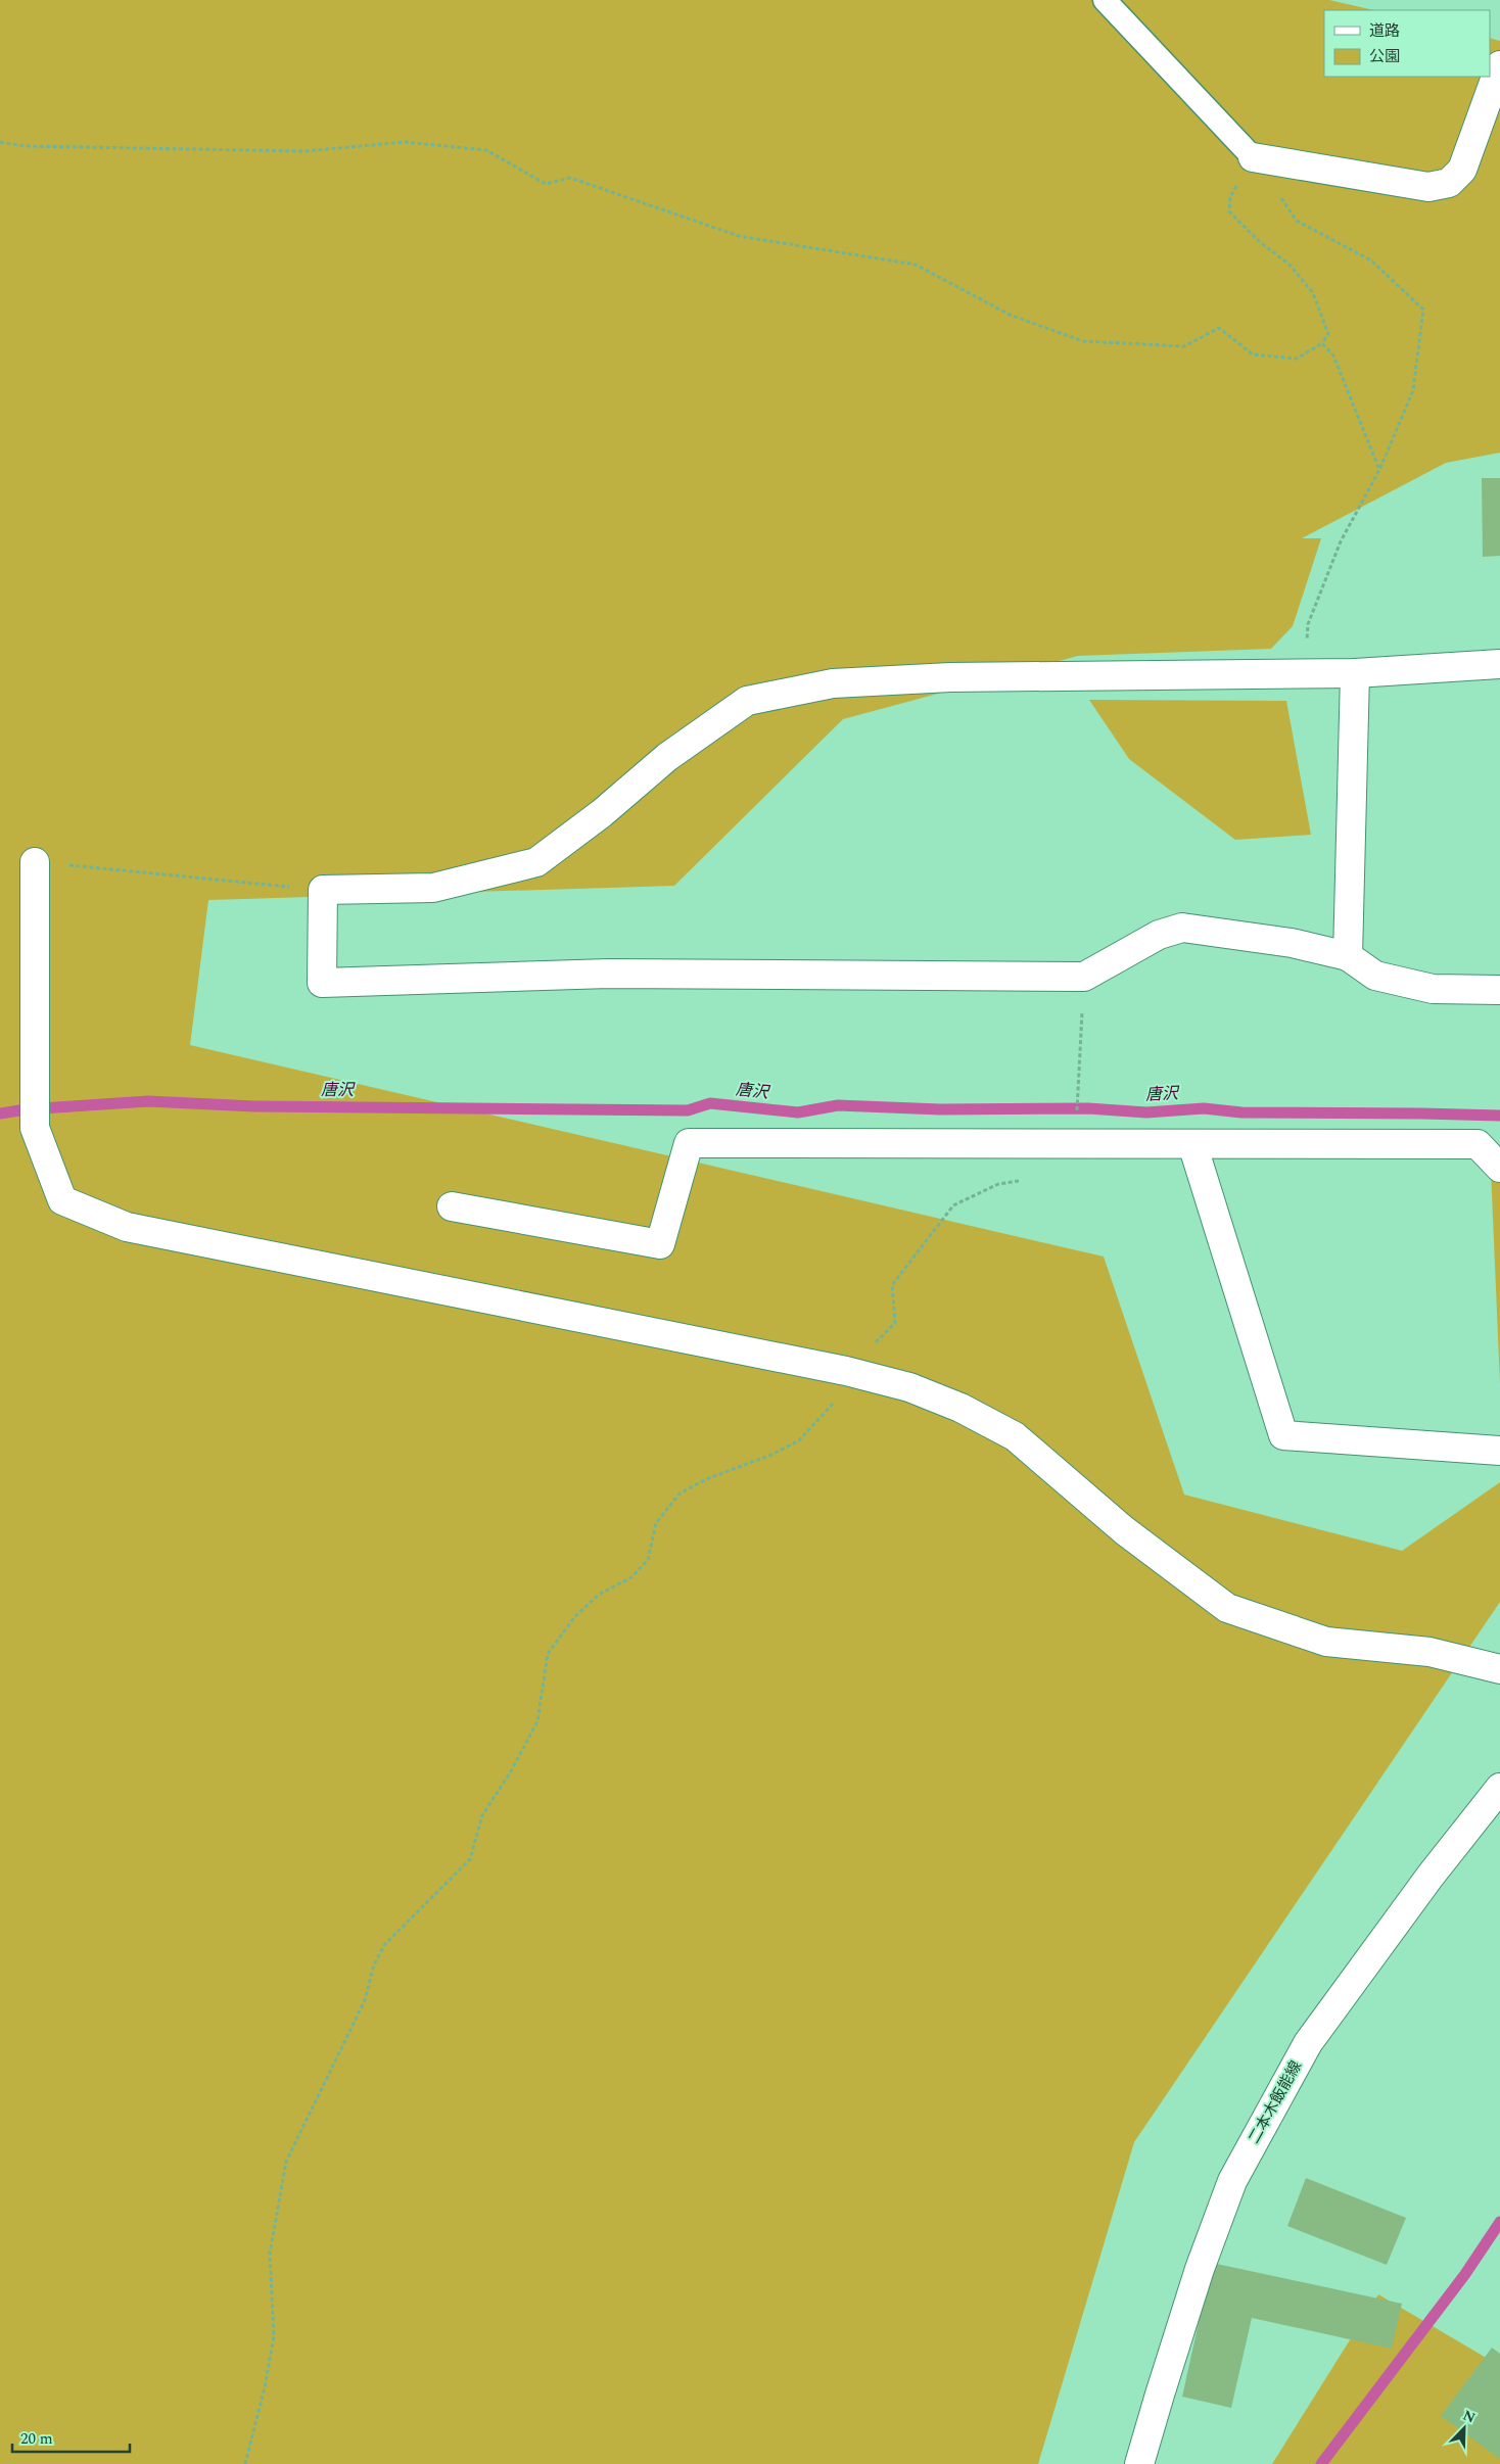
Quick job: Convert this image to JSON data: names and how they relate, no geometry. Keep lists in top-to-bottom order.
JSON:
{
  "streets": {
    "street": ["二本木飯能線"]
  },
  "water": ["唐沢"],
  "legend": ["道路", "公園"],
  "scale_bar": "20 m",
  "north": "top right"
}
